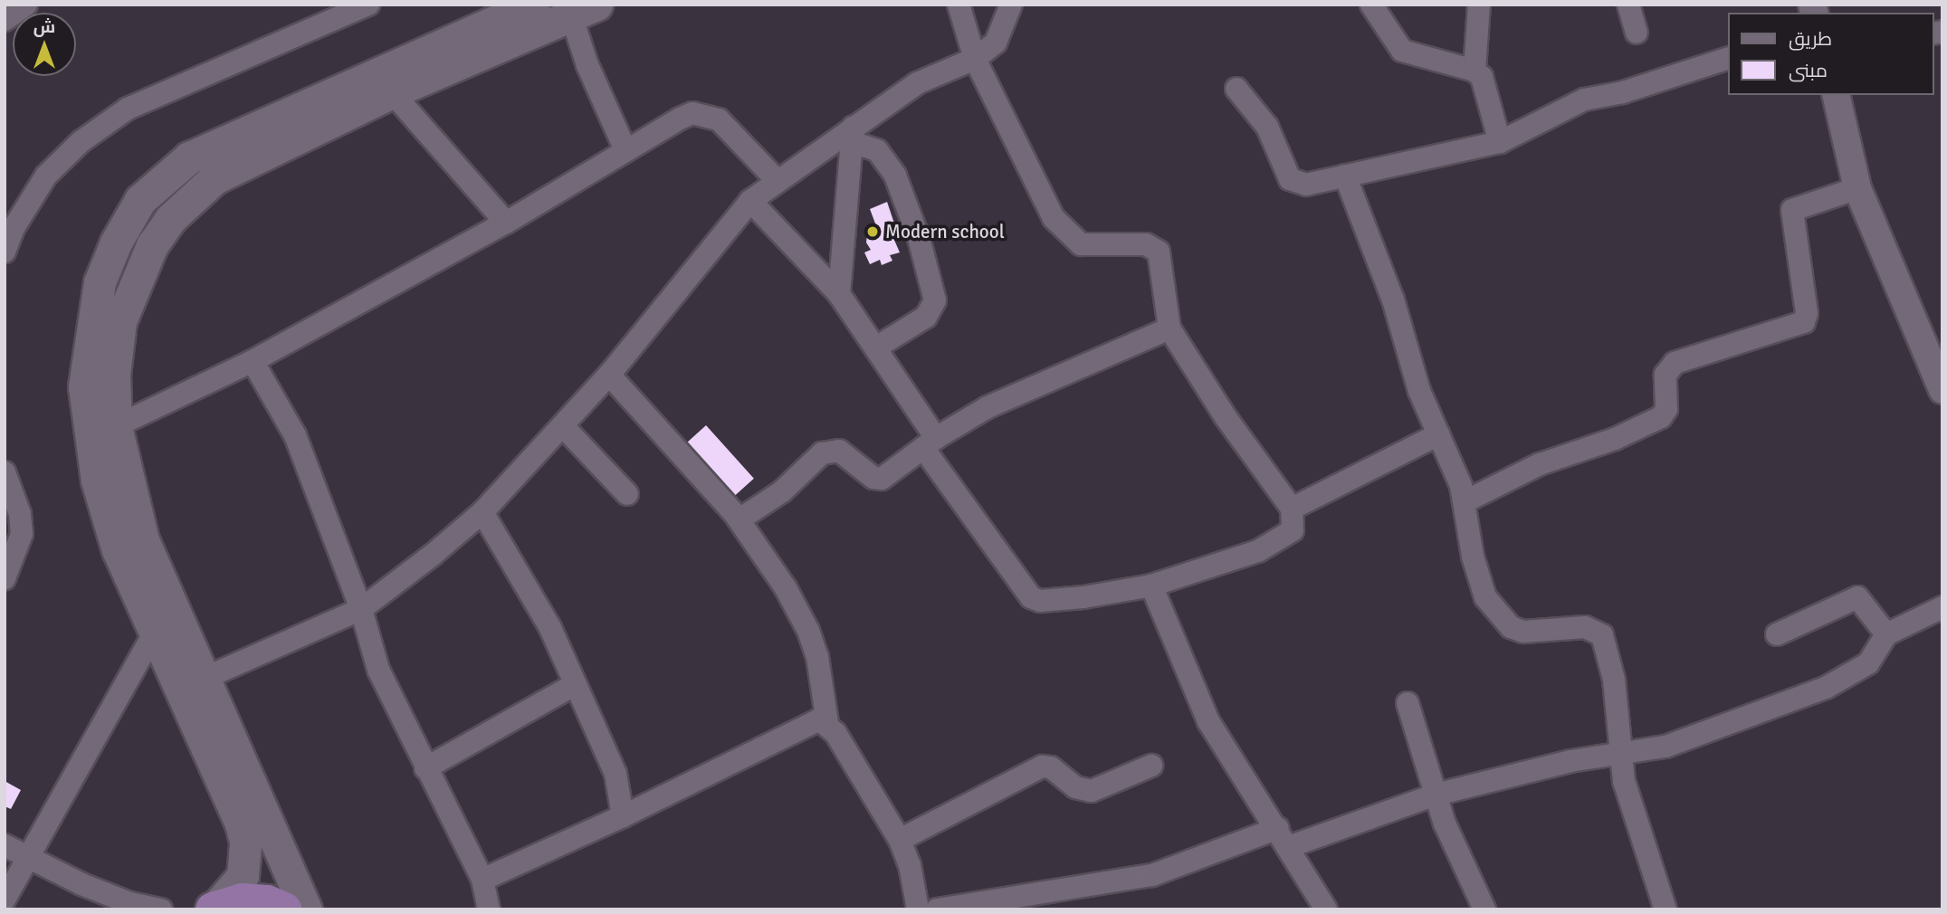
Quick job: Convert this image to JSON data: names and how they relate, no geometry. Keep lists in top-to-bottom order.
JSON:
{
  "places": ["Modern school"],
  "legend": ["طريق", "مبنى"],
  "north": "top"
}
